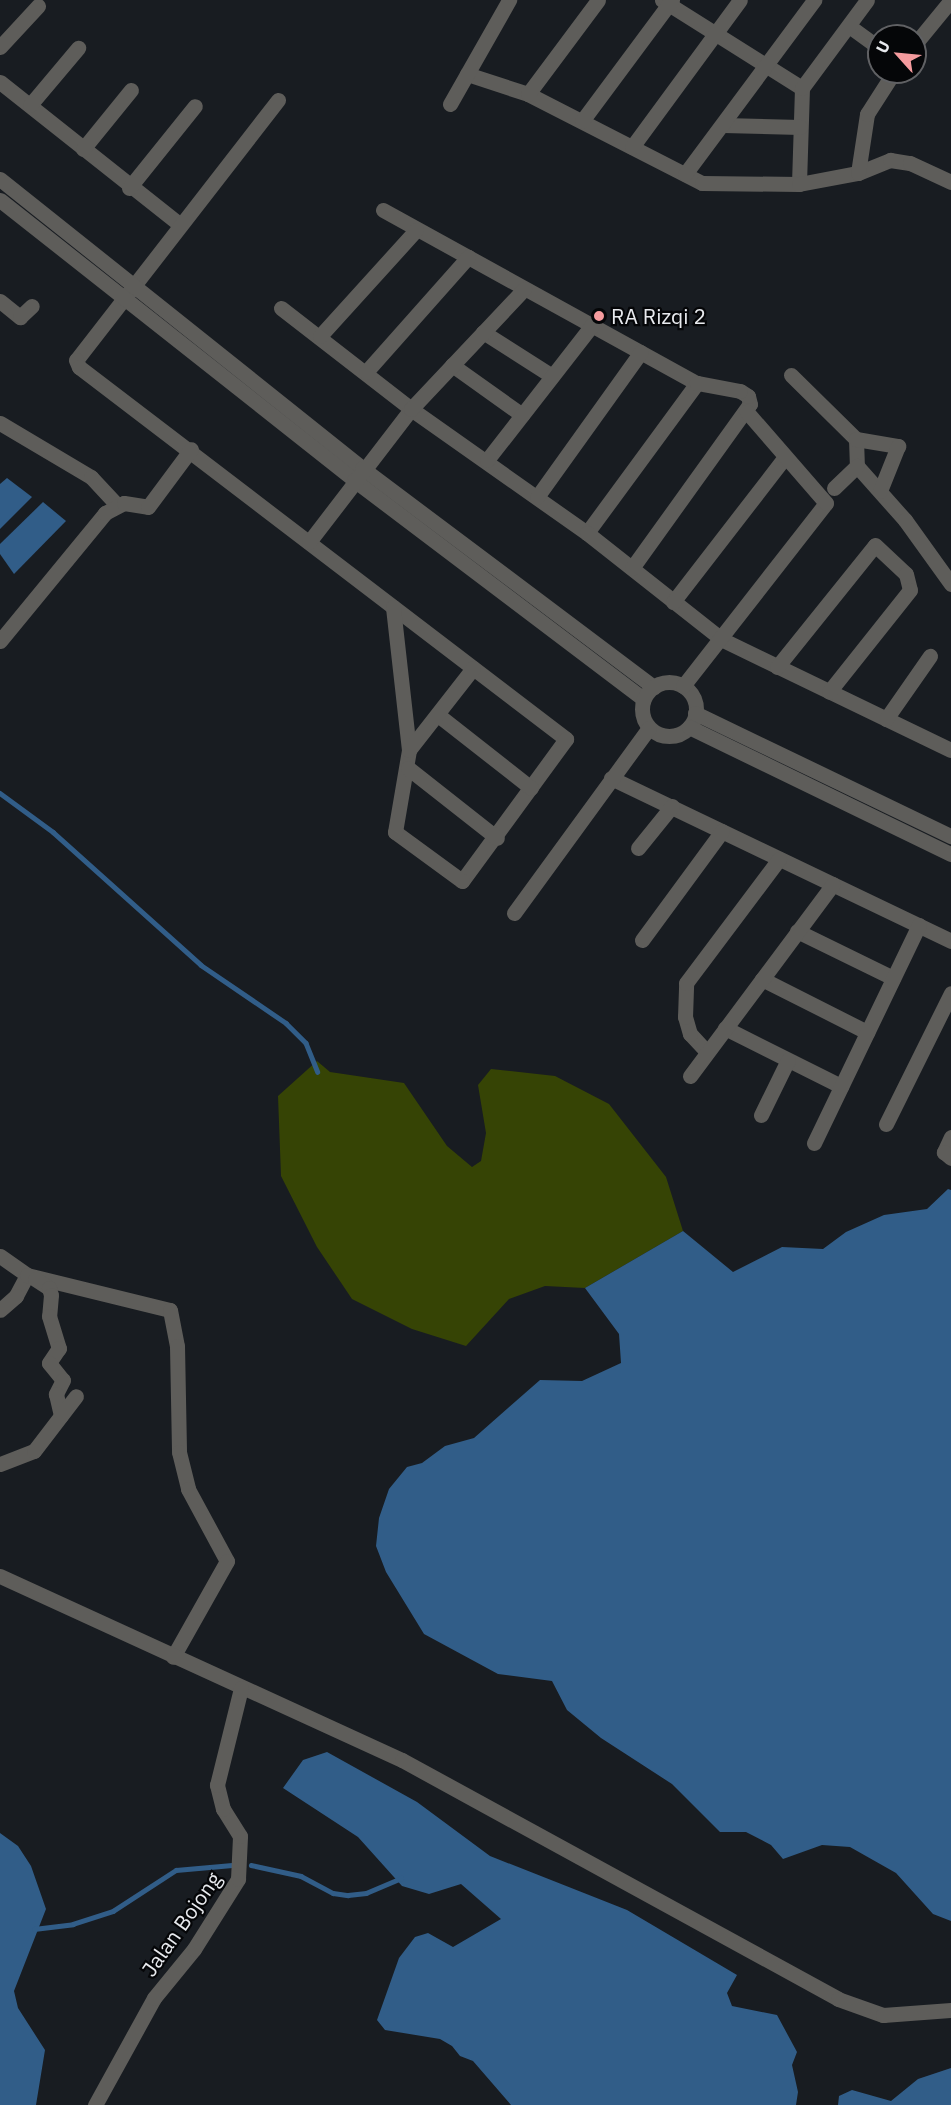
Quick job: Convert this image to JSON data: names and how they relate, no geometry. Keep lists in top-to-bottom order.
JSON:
{
  "streets": {
    "street": ["Jalan Bojong"]
  },
  "places": ["RA Rizqi 2"],
  "north": "top left"
}
